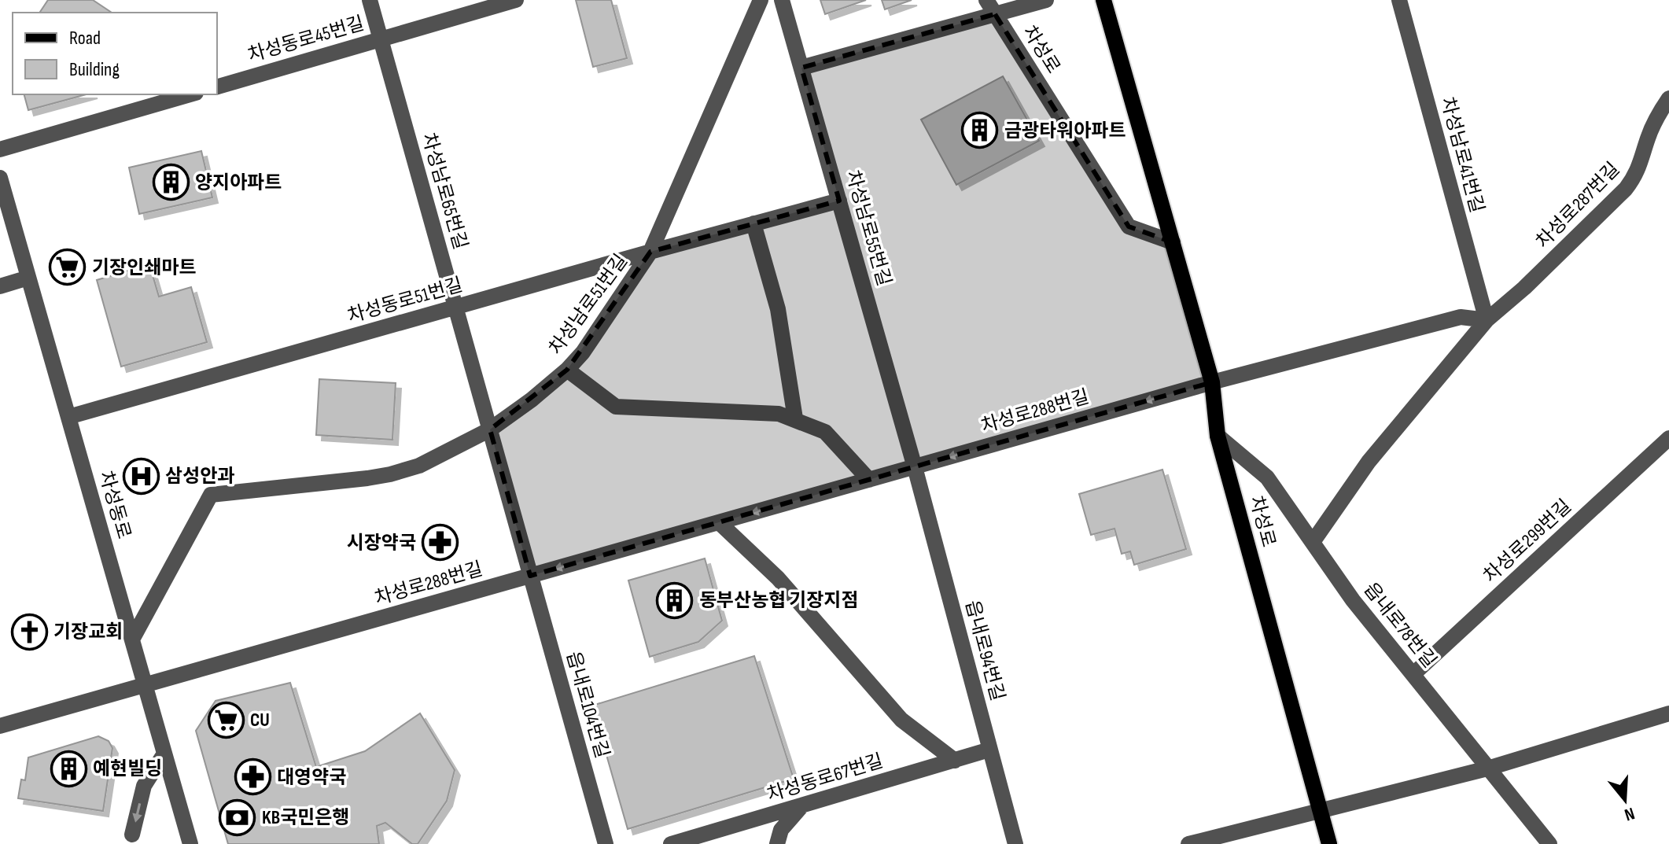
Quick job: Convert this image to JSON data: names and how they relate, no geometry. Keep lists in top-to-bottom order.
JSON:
{
  "streets": {
    "main road": ["차성로"],
    "street": [
      "차성동로45번길",
      "차성남로41번길",
      "차성남로65번길",
      "차성로287번길",
      "차성남로55번길",
      "차성동로51번길",
      "차성남로51번길",
      "차성로288번길",
      "차성동로",
      "차성로299번길",
      "읍내로78번길",
      "읍내로94번길",
      "읍내로104번길",
      "차성동로67번길"
    ]
  },
  "crossings": [
    ["차성동로45번길", "차성남로65번길"],
    ["차성로", "차성남로55번길"],
    ["차성로", "차성로288번길"],
    ["차성로", "읍내로78번길"],
    ["차성남로41번길", "차성로287번길"],
    ["차성남로65번길", "차성동로51번길"],
    ["차성남로65번길", "차성남로51번길"],
    ["차성남로65번길", "차성로288번길"],
    ["차성남로65번길", "읍내로104번길"],
    ["차성로287번길", "읍내로78번길"],
    ["차성남로55번길", "차성동로51번길"],
    ["차성남로55번길", "차성로288번길"],
    ["차성남로55번길", "읍내로94번길"],
    ["차성동로51번길", "차성남로51번길"],
    ["차성동로51번길", "차성동로"],
    ["차성남로51번길", "차성동로"],
    ["차성로288번길", "차성동로"],
    ["차성로288번길", "읍내로94번길"],
    ["차성로288번길", "읍내로104번길"],
    ["차성로299번길", "읍내로78번길"],
    ["읍내로94번길", "차성동로67번길"]
  ],
  "one_way": ["차성로288번길"],
  "places": {
    "building": [
      "금광타워아파트",
      "양지아파트",
      "동부산농협 기장지점",
      "예현빌딩"
    ],
    "supermarket": ["기장인쇄마트", "CU"],
    "hospital": ["삼성안과"],
    "pharmacy": ["시장약국", "대영약국"],
    "church": ["기장교회"],
    "bank": ["KB국민은행"]
  },
  "legend": ["Road", "Building"],
  "north": "bottom"
}
